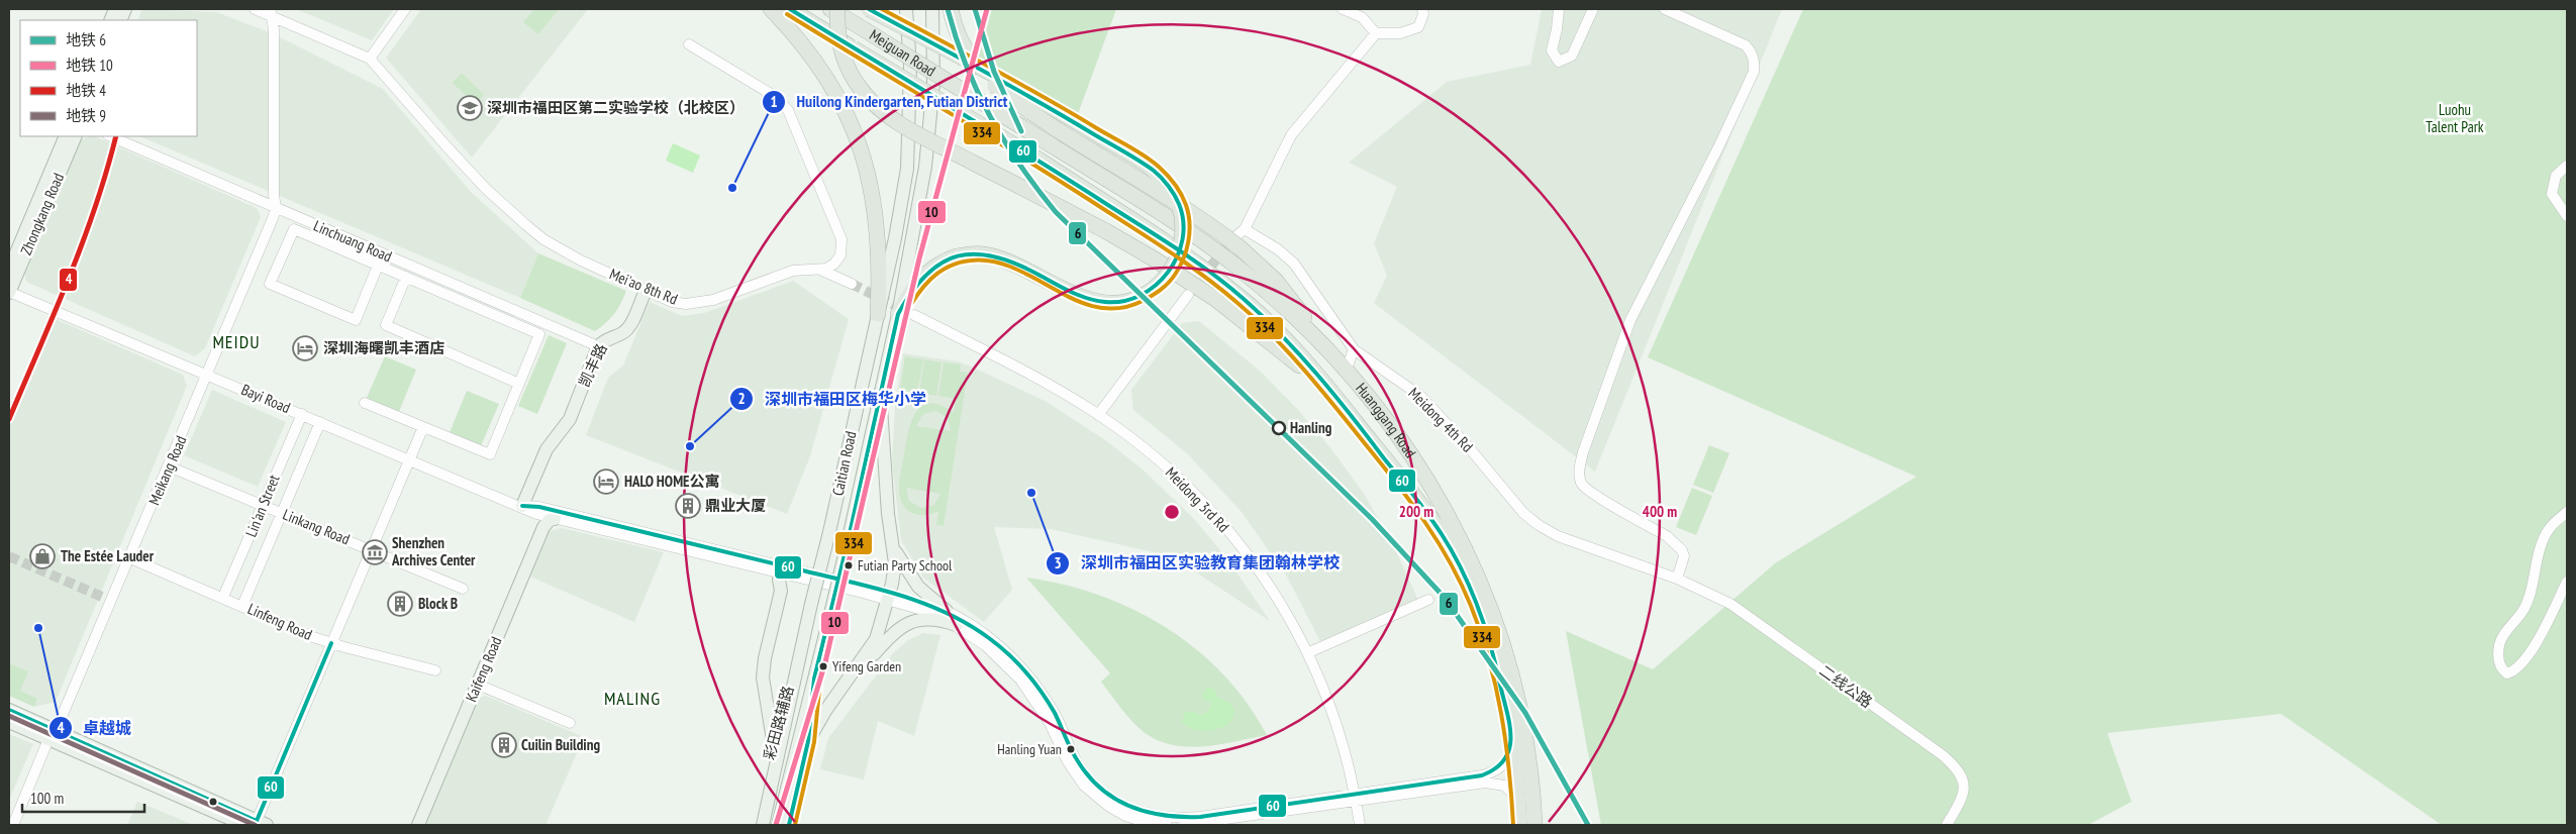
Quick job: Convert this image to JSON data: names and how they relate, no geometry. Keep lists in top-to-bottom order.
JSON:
{
  "streets": {
    "highway": ["Meiguan Road", "Huanggang Road"],
    "main road": [
      "Zhongkang Road",
      "凯丰路",
      "Caitian Road",
      "Kaifeng Road",
      "彩田路辅路"
    ],
    "street": [
      "Linchuang Road",
      "Mei'ao 8th Rd",
      "Bayi Road",
      "Meidong 4th Rd",
      "Meikang Road",
      "Meidong 3rd Rd",
      "Lin'an Street",
      "Linkang Road",
      "Linfeng Road",
      "二线公路"
    ]
  },
  "crossings": [
    ["Meiguan Road", "Huanggang Road"],
    ["Zhongkang Road", "Bayi Road"],
    ["Linchuang Road", "凯丰路"],
    ["Linchuang Road", "Meikang Road"],
    ["Mei'ao 8th Rd", "凯丰路"],
    ["凯丰路", "Bayi Road"],
    ["Bayi Road", "Meikang Road"],
    ["Bayi Road", "Lin'an Street"],
    ["Meidong 4th Rd", "二线公路"],
    ["Caitian Road", "彩田路辅路"],
    ["Meikang Road", "Linkang Road"],
    ["Meikang Road", "Linfeng Road"],
    ["Lin'an Street", "Linkang Road"],
    ["Lin'an Street", "Linfeng Road"]
  ],
  "districts": ["MEIDU", "MALING"],
  "parks": ["Luohu Talent Park"],
  "places": {
    "school or university": ["深圳市福田区第二实验学校（北校区）"],
    "other": [
      "Huilong Kindergarten, Futian District",
      "Hanling",
      "深圳市福田区梅华小学",
      "深圳市福田区实验教育集团翰林学校",
      "Futian Party School",
      "卓越城",
      "Yifeng Garden",
      "Hanling Yuan"
    ],
    "hotel": ["深圳海曙凯丰酒店", "HALO HOME公寓"],
    "building": ["鼎业大厦", "Block B", "Cuilin Building"],
    "museum": ["Shenzhen Archives Center"],
    "shop": ["The Estée Lauder"]
  },
  "lines": [
    "metro line 6",
    "metro line 10",
    "transit line 60",
    "transit line 334",
    "metro line 4",
    "metro line 9"
  ],
  "legend": [
    "地铁 6",
    "地铁 10",
    "地铁 4",
    "地铁 9"
  ],
  "scale_bar": "100 m",
  "rings": ["200 m", "400 m"]
}
